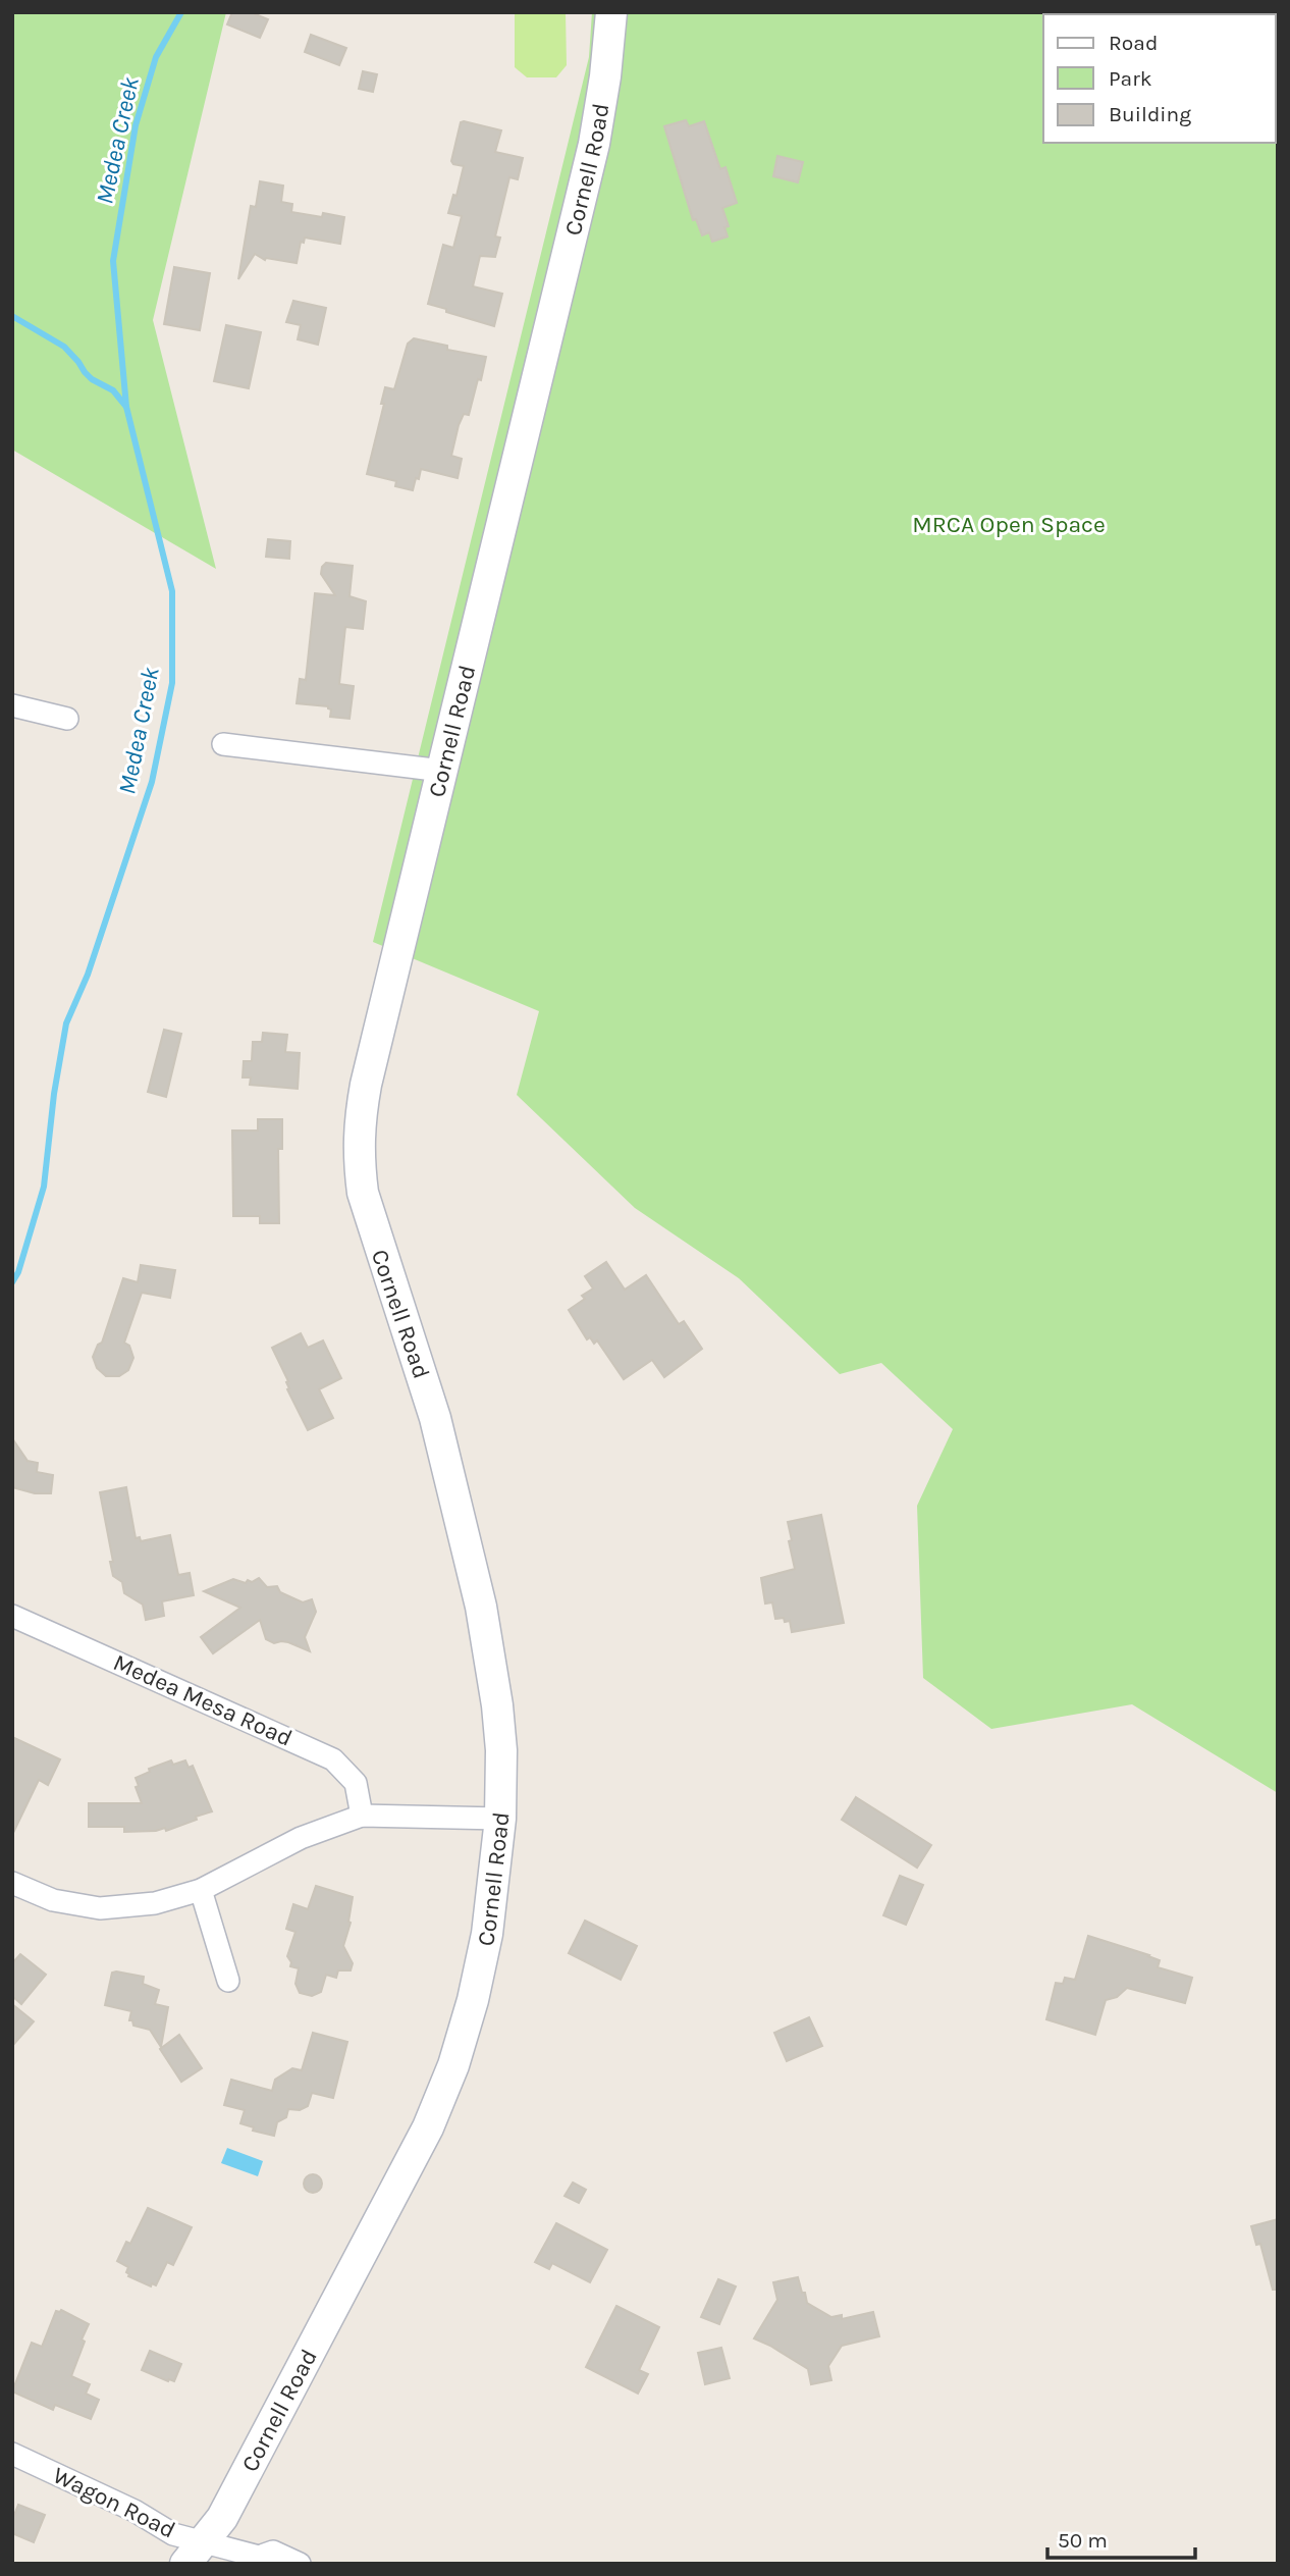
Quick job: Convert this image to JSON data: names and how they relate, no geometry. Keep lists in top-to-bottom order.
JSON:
{
  "streets": {
    "main road": ["Cornell Road"],
    "street": ["Medea Mesa Road", "Wagon Road"]
  },
  "crossings": [
    ["Cornell Road", "Wagon Road"]
  ],
  "water": ["Medea Creek"],
  "parks": ["MRCA Open Space"],
  "legend": ["Road", "Park", "Building"],
  "scale_bar": "50 m"
}
